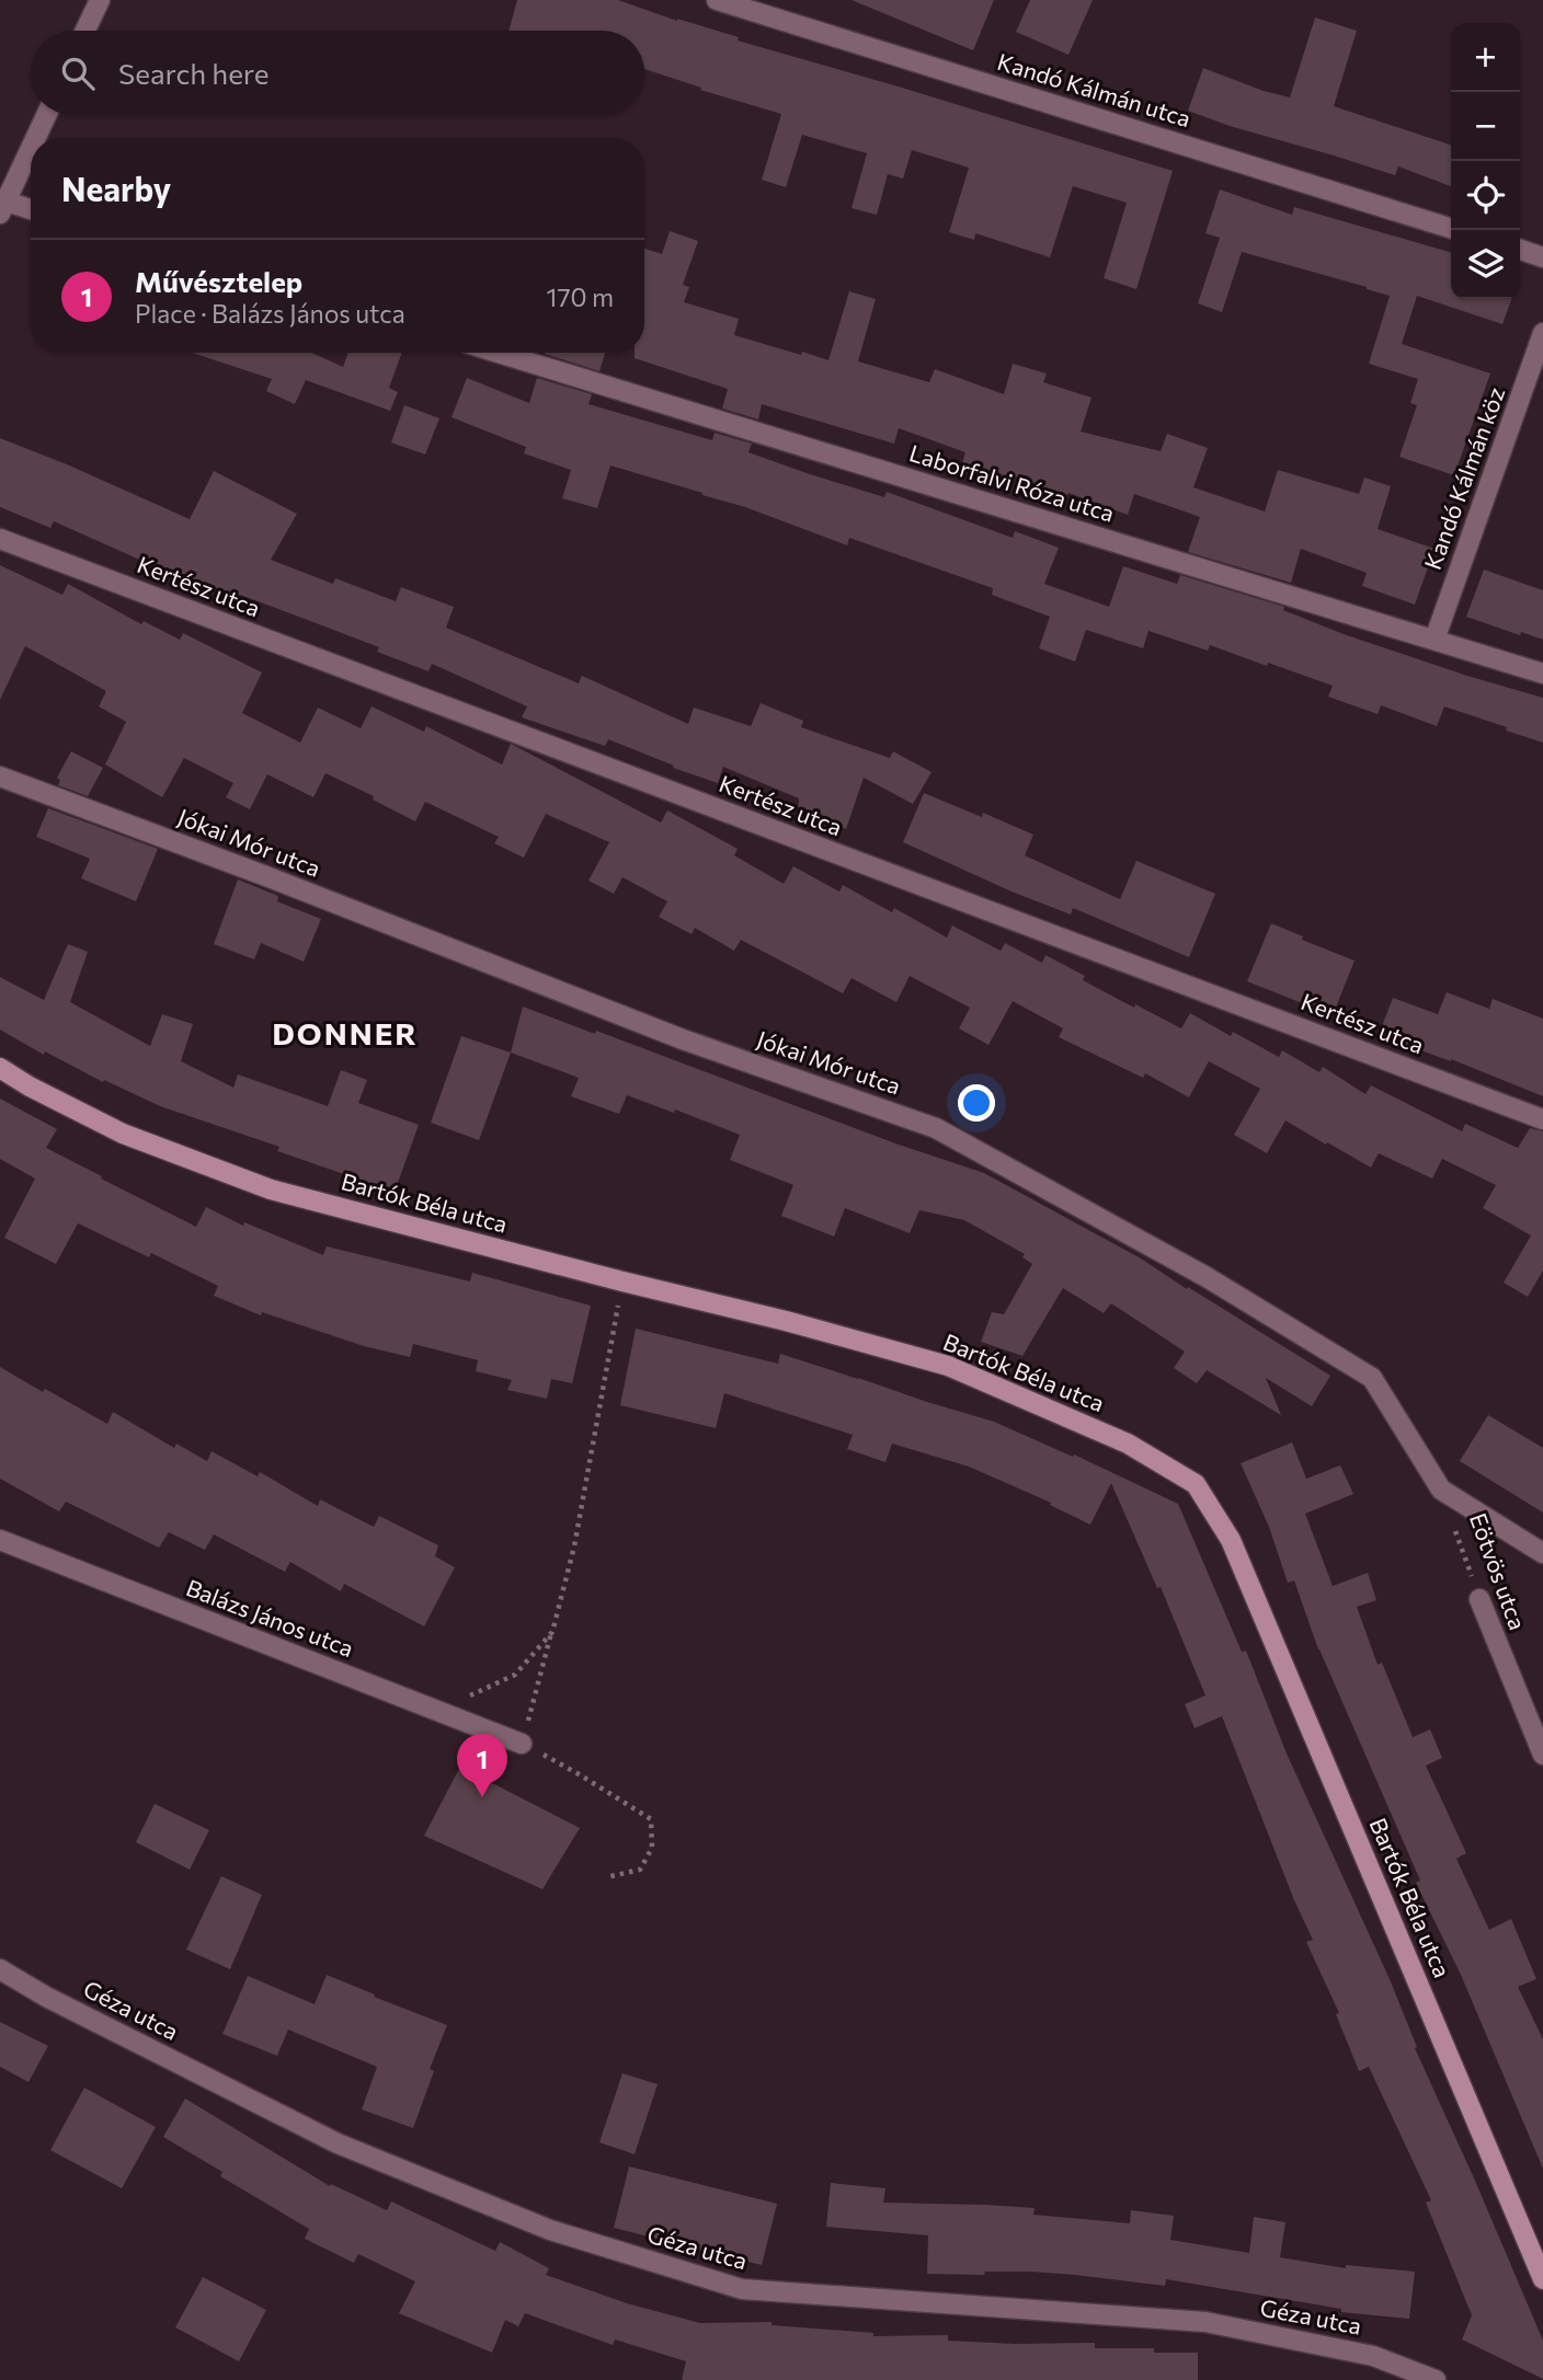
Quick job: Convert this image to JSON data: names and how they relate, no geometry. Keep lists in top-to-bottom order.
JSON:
{
  "streets": {
    "street": [
      "Kandó Kálmán utca",
      "Kandó Kálmán köz",
      "Laborfalvi Róza utca",
      "Kertész utca",
      "Jókai Mór utca",
      "Bartók Béla utca",
      "Eötvös utca",
      "Balázs János utca",
      "Géza utca"
    ]
  },
  "crossings": [
    ["Kandó Kálmán köz", "Laborfalvi Róza utca"],
    ["Jókai Mór utca", "Eötvös utca"]
  ],
  "districts": ["DONNER"],
  "page": {
    "map_buttons": ["+", "−"],
    "search": "Search here",
    "heading": "Nearby",
    "list": [
      {
        "mark": "1",
        "name": "Művésztelep",
        "note": "Place · Balázs János utca",
        "value": "170 m"
      }
    ],
    "pins": "1"
  }
}
